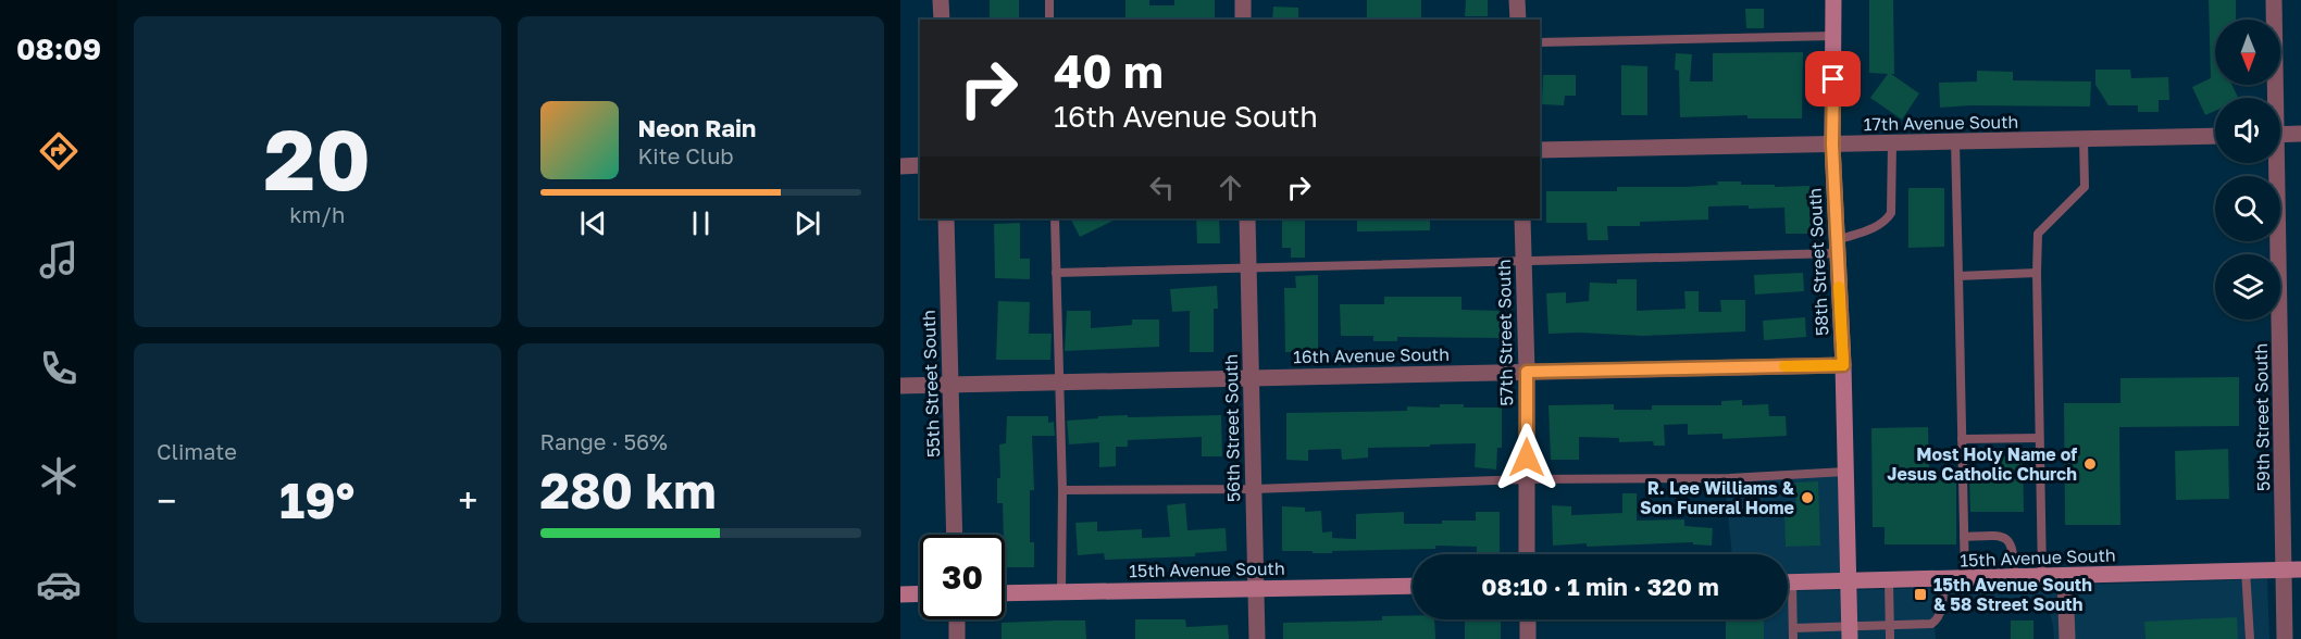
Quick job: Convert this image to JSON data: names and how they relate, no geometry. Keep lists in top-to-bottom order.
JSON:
{
  "streets": {
    "street": [
      "17th Avenue South",
      "58th Street South",
      "57th Street South",
      "16th Avenue South",
      "55th Street South",
      "59th Street South",
      "56th Street South",
      "15th Avenue South"
    ]
  },
  "crossings": [
    ["17th Avenue South", "58th Street South"],
    ["58th Street South", "16th Avenue South"],
    ["58th Street South", "15th Avenue South"],
    ["57th Street South", "16th Avenue South"],
    ["16th Avenue South", "55th Street South"],
    ["16th Avenue South", "56th Street South"],
    ["59th Street South", "15th Avenue South"],
    ["56th Street South", "15th Avenue South"]
  ],
  "places": {
    "other": ["Most Holy Name of Jesus Catholic Church", "R. Lee Williams & Son Funeral Home"],
    "transit": ["15th Avenue South & 58 Street South"]
  },
  "north": "bottom",
  "page": {
    "tabs": "08:09",
    "tile": [
      ["20", "km/h"],
      "Climate",
      ["Range · 56%", "280 km"]
    ],
    "turn": ["40 m", "16th Avenue South"],
    "song": ["Neon Rain", "Kite Club"],
    "heat": ["−", "19°", "+"],
    "limit": "30",
    "trip": "08:10 · 1 min · 320 m"
  }
}
